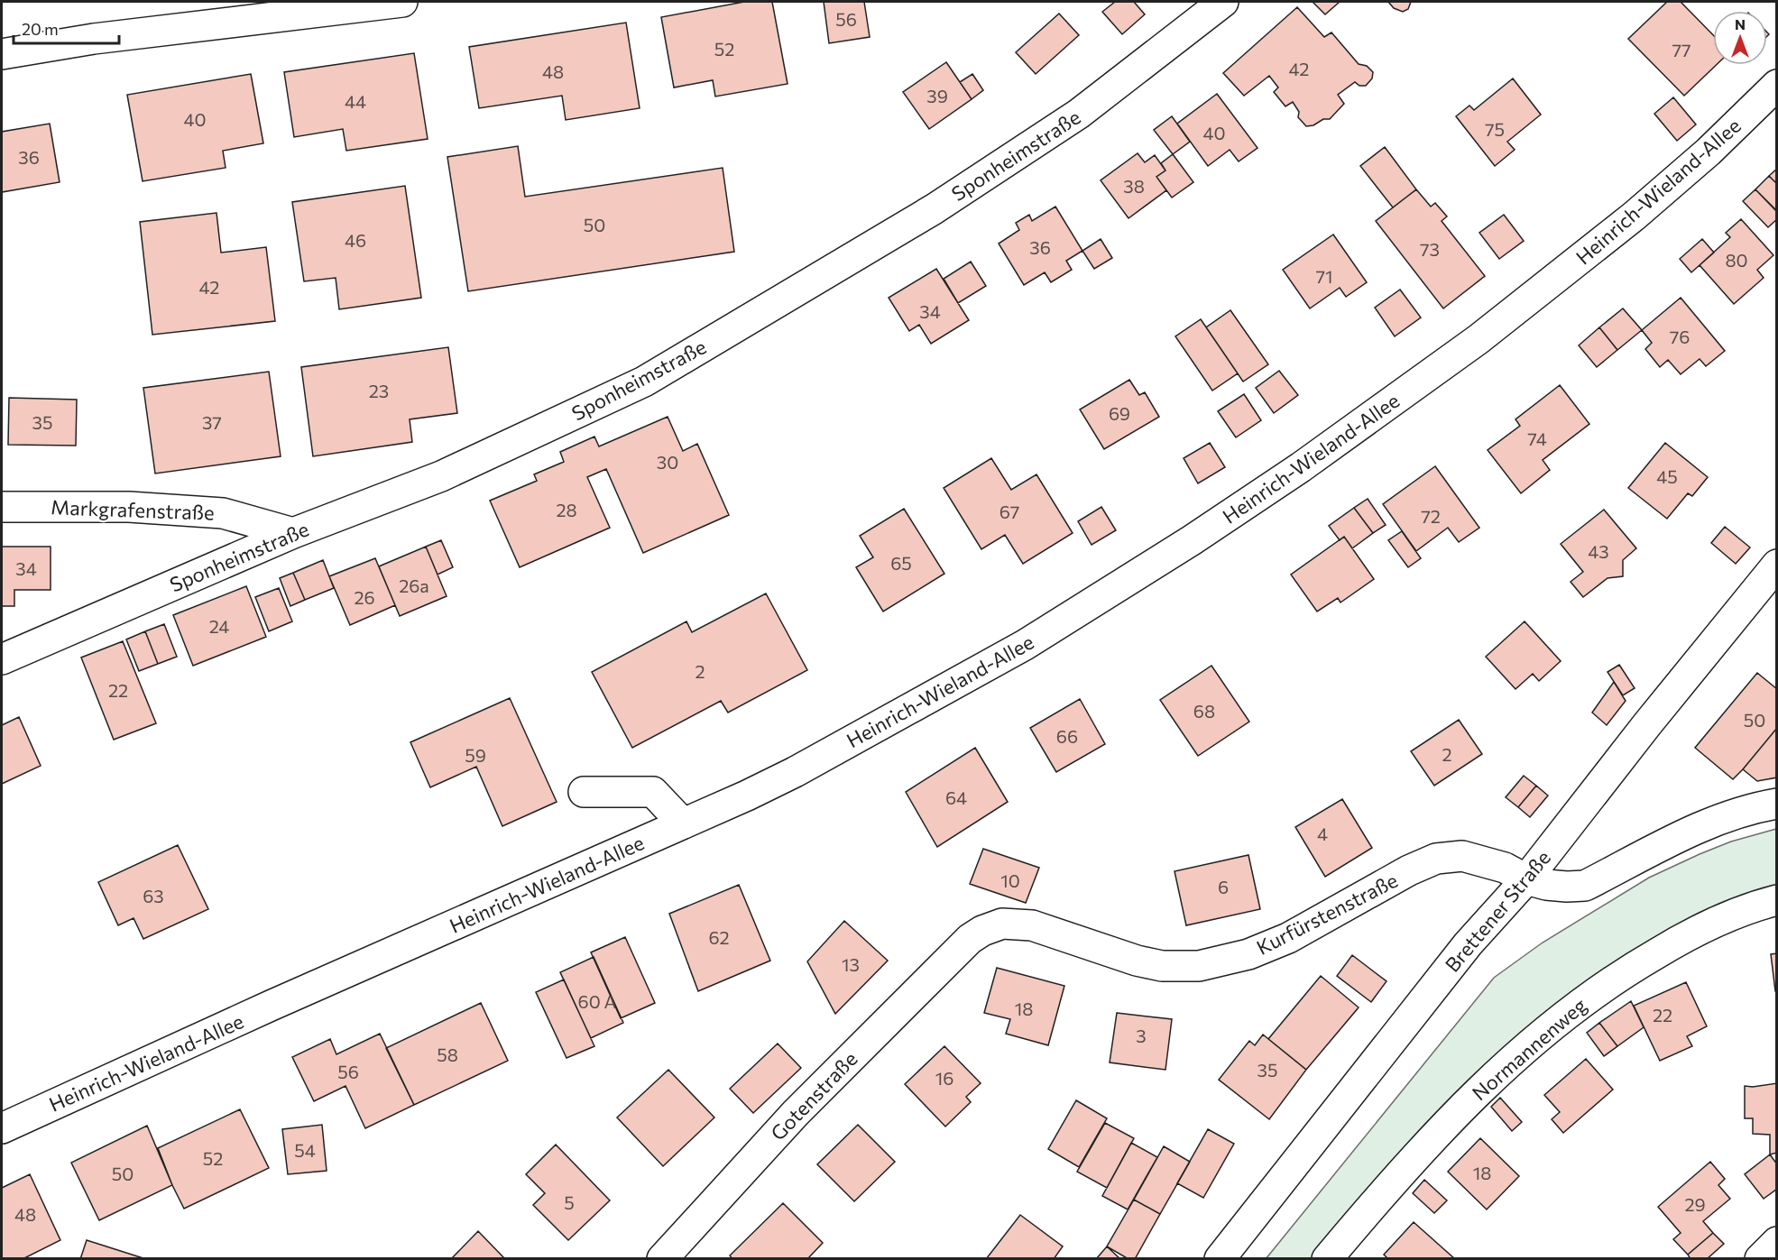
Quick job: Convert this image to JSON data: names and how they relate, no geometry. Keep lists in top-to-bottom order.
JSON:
{
  "streets": {
    "street": [
      "Sponheimstraße",
      "Heinrich-Wieland-Allee",
      "Markgrafenstraße",
      "Brettener Straße",
      "Kurfürstenstraße",
      "Normannenweg",
      "Gotenstraße"
    ]
  },
  "crossings": [
    ["Sponheimstraße", "Markgrafenstraße"],
    ["Brettener Straße", "Kurfürstenstraße"],
    ["Kurfürstenstraße", "Gotenstraße"]
  ],
  "house_numbers": [
    "56",
    "52",
    "77",
    "42",
    "48",
    "39",
    "44",
    "40",
    "75",
    "40",
    "36",
    "38",
    "50",
    "46",
    "36",
    "73",
    "80",
    "71",
    "42",
    "34",
    "76",
    "23",
    "69",
    "35",
    "37",
    "74",
    "30",
    "45",
    "28",
    "67",
    "72",
    "43",
    "65",
    "34",
    "26a",
    "26",
    "24",
    "2",
    "22",
    "68",
    "50",
    "66",
    "2",
    "59",
    "64",
    "4",
    "10",
    "6",
    "63",
    "62",
    "13",
    "60 A",
    "18",
    "22",
    "3",
    "58",
    "35",
    "56",
    "16",
    "54",
    "52",
    "18",
    "50",
    "5",
    "29",
    "48"
  ],
  "scale_bar": "20 m",
  "north": "top"
}
